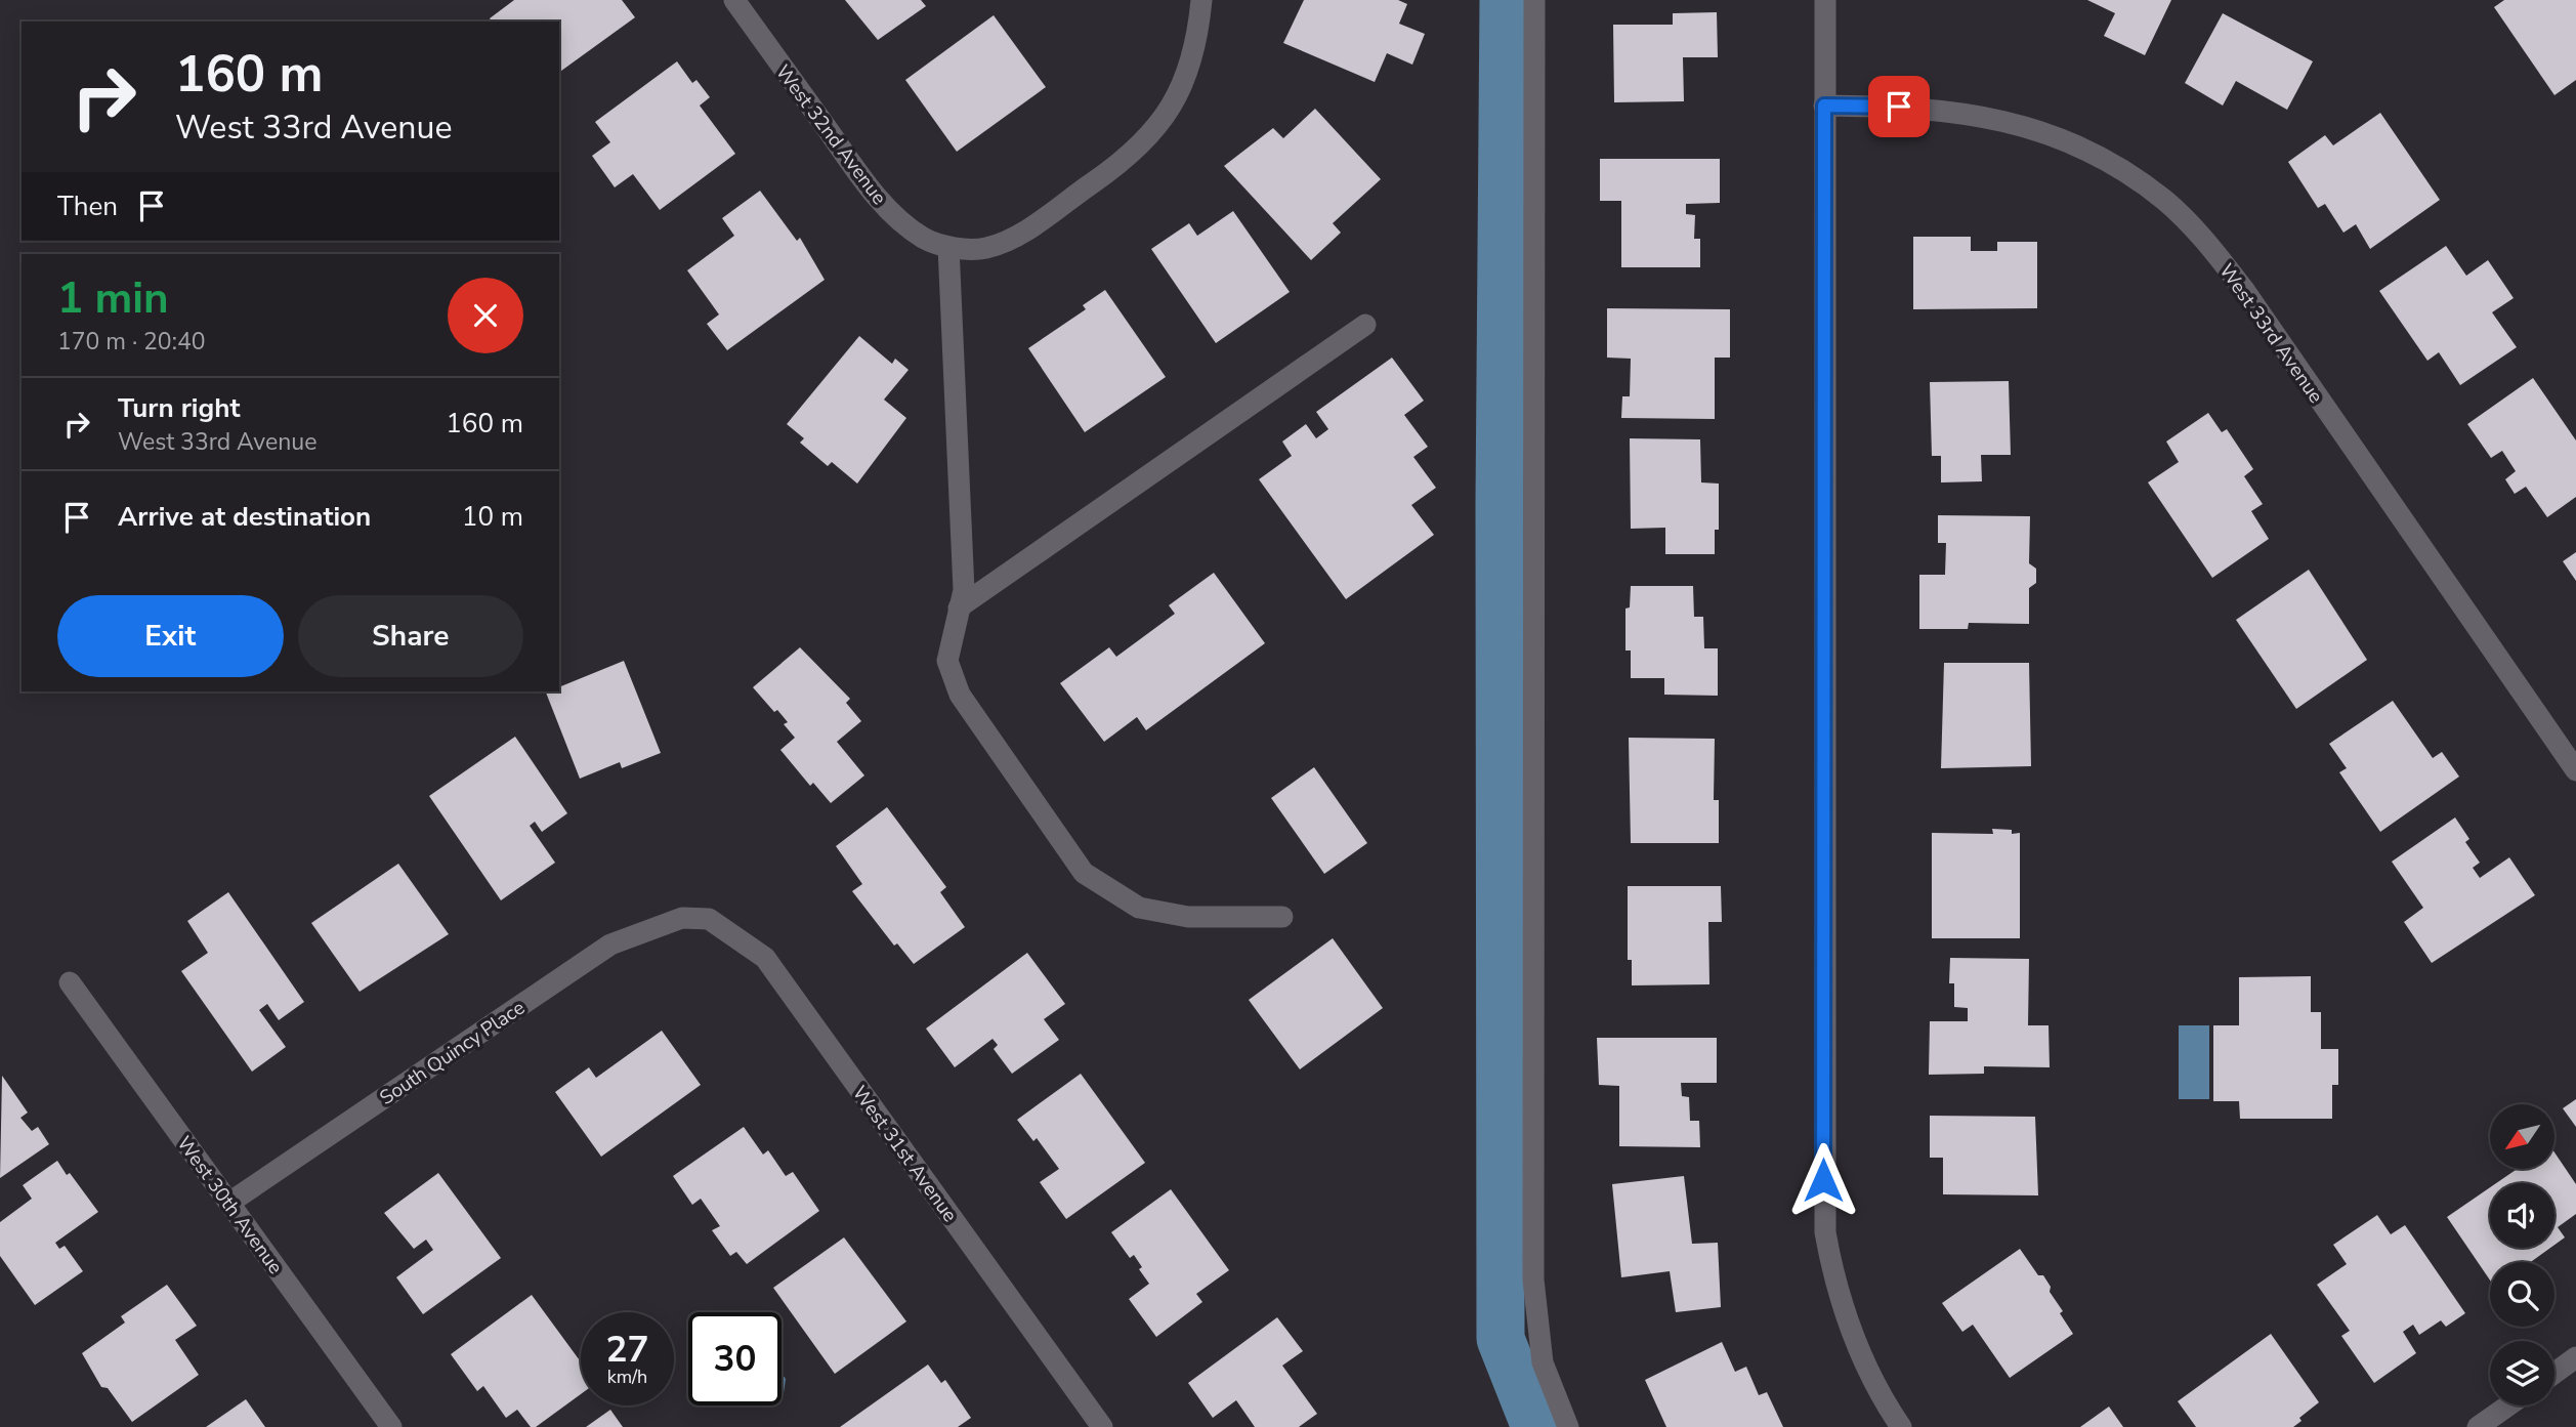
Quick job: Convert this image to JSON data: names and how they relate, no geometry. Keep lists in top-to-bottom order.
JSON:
{
  "streets": {
    "street": [
      "West 32nd Avenue",
      "West 33rd Avenue",
      "South Quincy Place",
      "West 31st Avenue",
      "West 30th Avenue"
    ]
  },
  "crossings": [
    ["South Quincy Place", "West 31st Avenue"],
    ["South Quincy Place", "West 30th Avenue"]
  ],
  "north": "bottom left",
  "page": {
    "turn": ["160 m", "West 33rd Avenue"],
    "then": "Then",
    "heading": ["1 min", "170 m · 20:40"],
    "list": [
      {
        "name": "Turn right",
        "note": "West 33rd Avenue",
        "value": "160 m"
      },
      {
        "name": "Arrive at destination",
        "value": "10 m"
      }
    ],
    "buttons": ["Exit", "Share"],
    "speed": "27 km/h",
    "limit": "30"
  }
}
